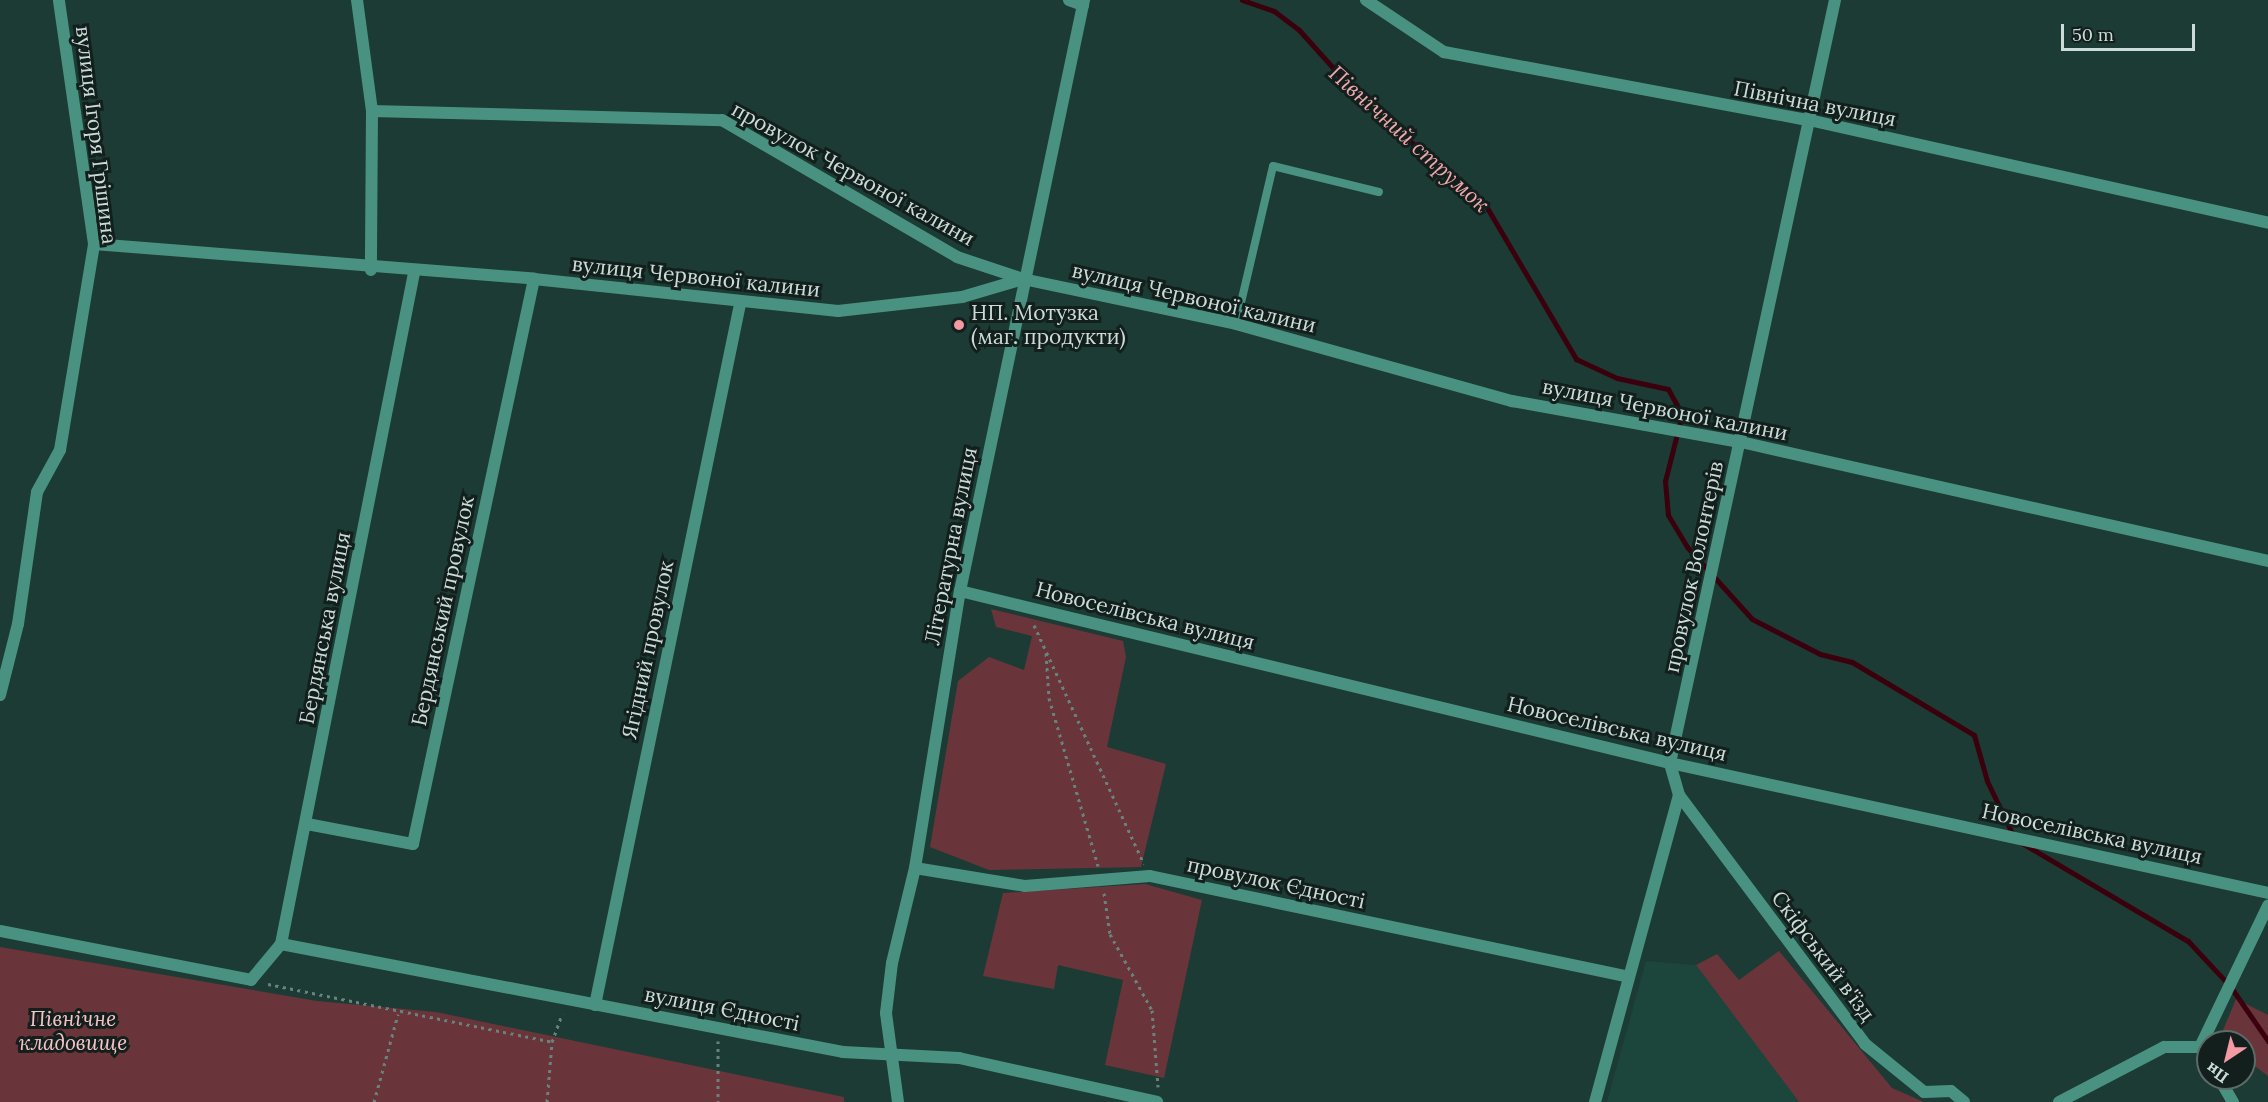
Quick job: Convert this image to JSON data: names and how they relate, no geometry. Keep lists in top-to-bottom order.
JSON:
{
  "streets": {
    "street": [
      "Північна вулиця",
      "вулиця Ігоря Грішина",
      "провулок Червоної калини",
      "вулиця Червоної калини",
      "Літературна вулиця",
      "провулок Волонтерів",
      "Бердянський провулок",
      "Новоселівська вулиця",
      "Бердянська вулиця",
      "Ягідний провулок",
      "провулок Єдності",
      "Скіфський в'їзд",
      "вулиця Єдності"
    ]
  },
  "crossings": [
    ["Північна вулиця", "провулок Волонтерів"],
    ["вулиця Ігоря Грішина", "вулиця Червоної калини"],
    ["провулок Червоної калини", "вулиця Червоної калини"],
    ["провулок Червоної калини", "Літературна вулиця"],
    ["вулиця Червоної калини", "Літературна вулиця"],
    ["вулиця Червоної калини", "провулок Волонтерів"],
    ["вулиця Червоної калини", "Бердянський провулок"],
    ["вулиця Червоної калини", "Бердянська вулиця"],
    ["вулиця Червоної калини", "Ягідний провулок"],
    ["Літературна вулиця", "Новоселівська вулиця"],
    ["Літературна вулиця", "провулок Єдності"],
    ["Літературна вулиця", "вулиця Єдності"],
    ["провулок Волонтерів", "Новоселівська вулиця"],
    ["провулок Волонтерів", "Скіфський в'їзд"],
    ["Бердянський провулок", "Бердянська вулиця"],
    ["Бердянська вулиця", "вулиця Єдності"],
    ["Ягідний провулок", "вулиця Єдності"]
  ],
  "water": ["Північний струмок"],
  "parks": ["Північне кладовище"],
  "places": ["НП. Мотузка (маг. продукти)"],
  "scale_bar": "50 m",
  "north": "bottom left"
}
